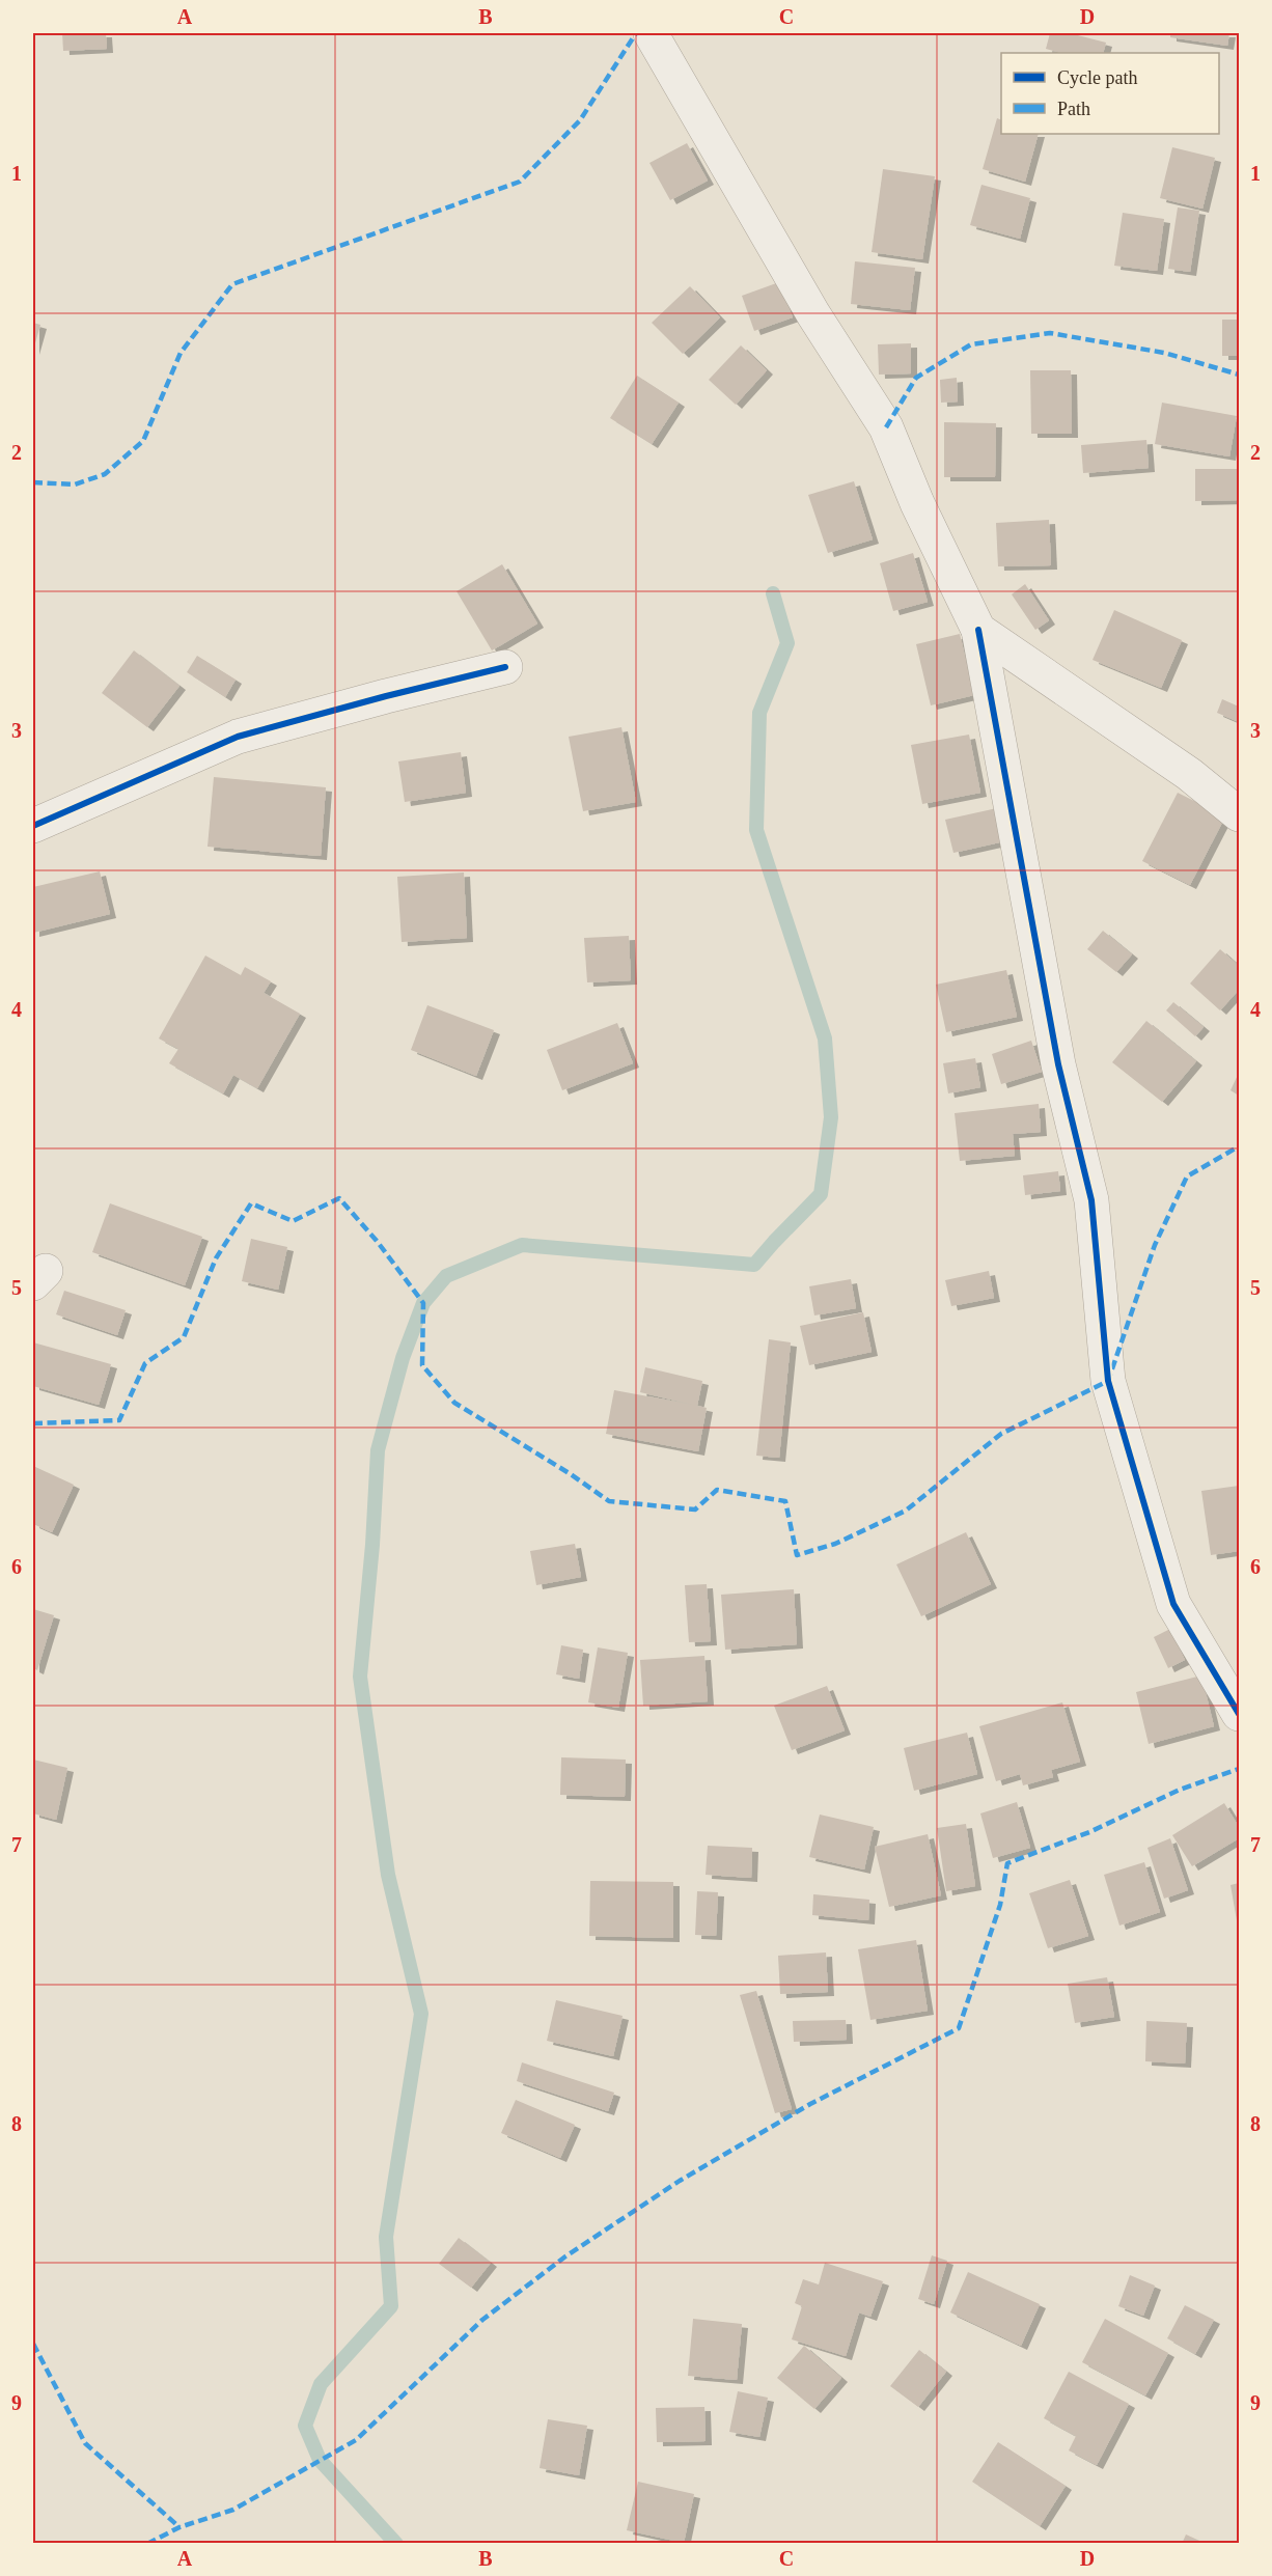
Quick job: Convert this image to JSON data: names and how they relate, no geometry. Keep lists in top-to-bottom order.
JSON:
{
  "legend": ["Cycle path", "Path"],
  "grid": {
    "columns": [
      "A",
      "B",
      "C",
      "D"
    ],
    "rows": [
      "1",
      "2",
      "3",
      "4",
      "5",
      "6",
      "7",
      "8",
      "9"
    ]
  }
}
